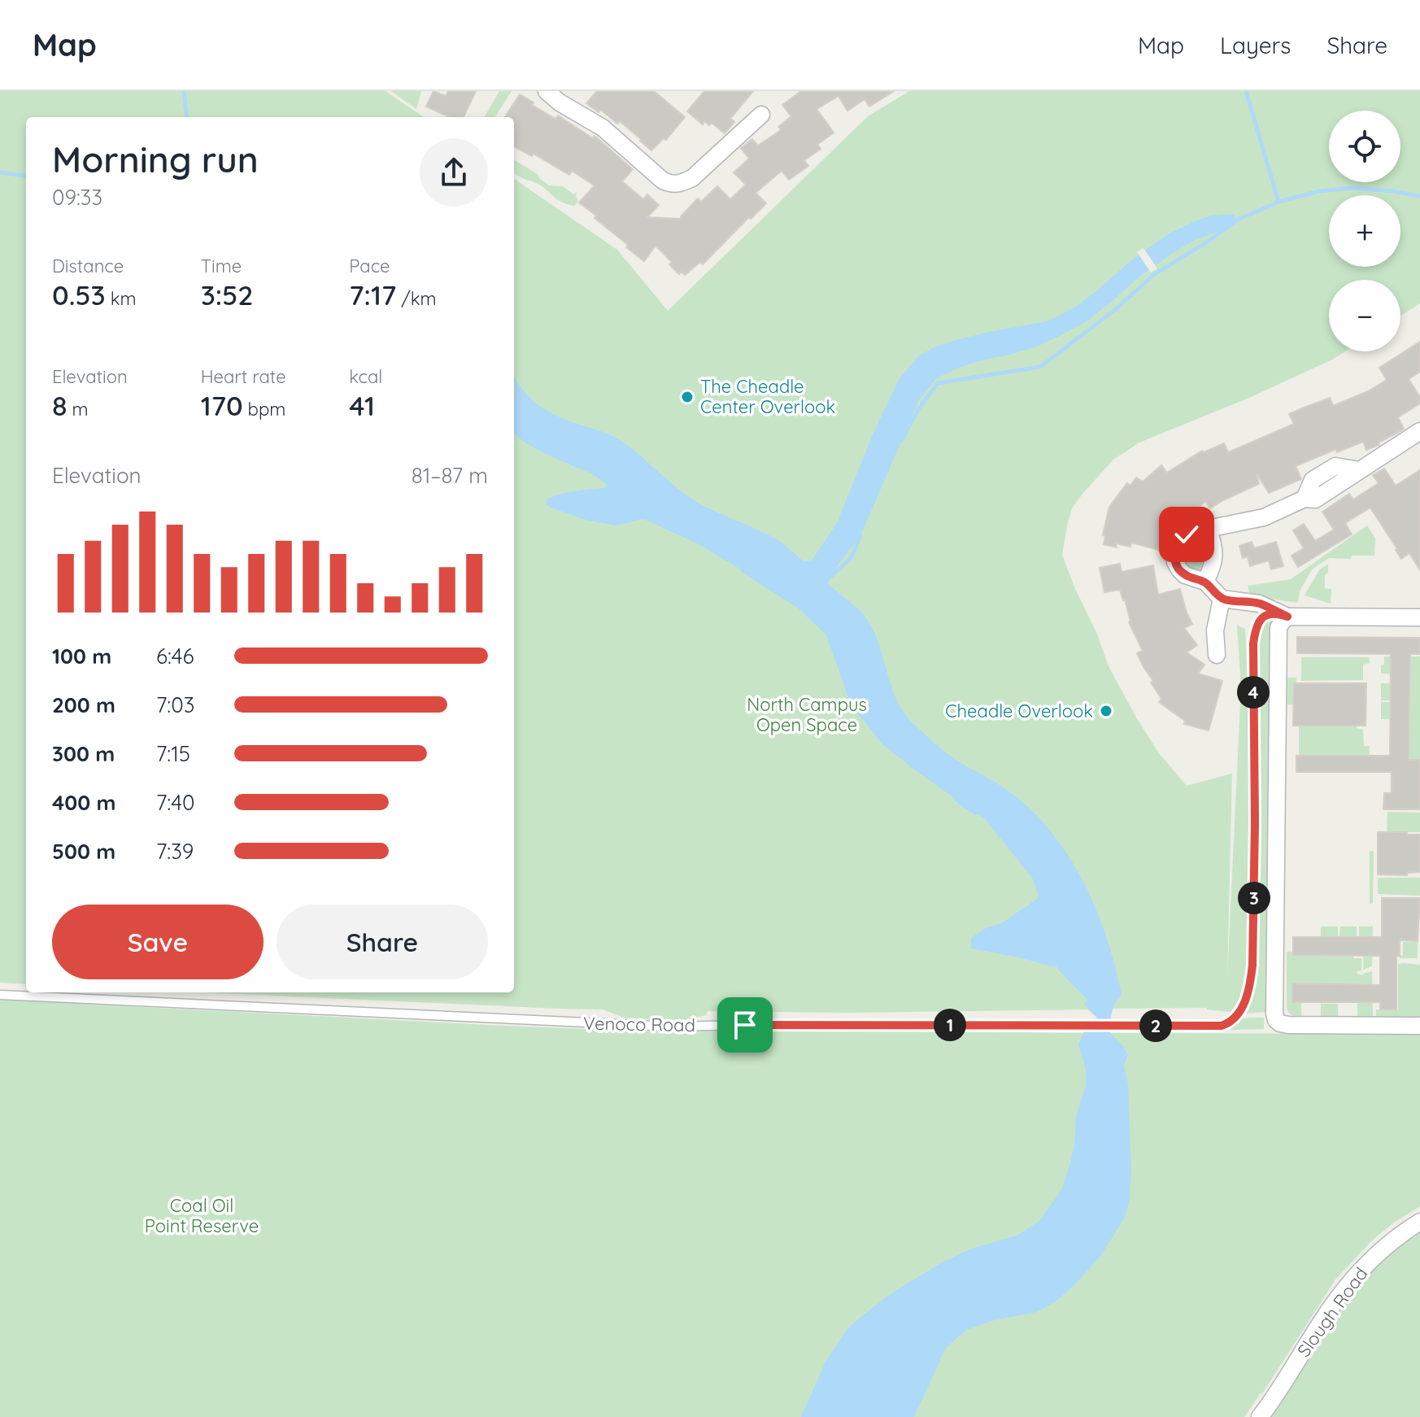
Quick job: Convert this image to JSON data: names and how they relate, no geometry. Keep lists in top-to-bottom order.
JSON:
{
  "streets": {
    "street": ["Slough Road"],
    "lane": ["Venoco Road"]
  },
  "parks": ["North Campus Open Space", "Coal Oil Point Reserve"],
  "places": ["The Cheadle Center Overlook", "Cheadle Overlook"],
  "page": {
    "header": "Map",
    "nav": ["Map", "Layers", "Share"],
    "map_buttons": ["+", "−"],
    "heading": ["Morning run", "09:33"],
    "stats": [
      ["Distance", "0.53 km"],
      ["Time", "3:52"],
      ["Pace", "7:17 /km"],
      ["Elevation", "8 m"],
      ["Heart rate", "170 bpm"],
      ["kcal", "41"]
    ],
    "chart": ["Elevation", "81–87 m"],
    "list": [
      {
        "name": "100 m",
        "note": "6:46"
      },
      {
        "name": "200 m",
        "note": "7:03"
      },
      {
        "name": "300 m",
        "note": "7:15"
      },
      {
        "name": "400 m",
        "note": "7:40"
      },
      {
        "name": "500 m",
        "note": "7:39"
      }
    ],
    "pins": [
      "4",
      "3",
      "1",
      "2"
    ],
    "buttons": ["Save", "Share"]
  }
}
